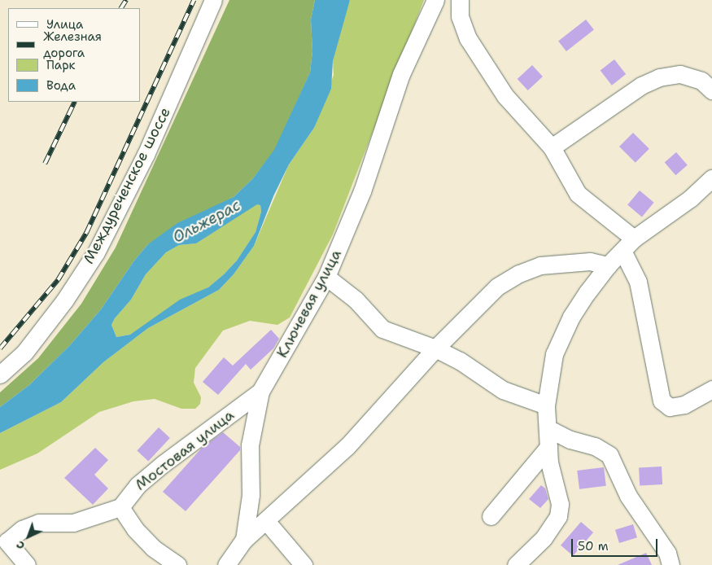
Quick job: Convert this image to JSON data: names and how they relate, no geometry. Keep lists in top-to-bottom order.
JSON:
{
  "streets": {
    "street": ["Междуреченское шоссе", "Ключевая улица", "Мостовая улица"]
  },
  "crossings": [
    ["Ключевая улица", "Мостовая улица"]
  ],
  "water": ["Ольжерас"],
  "legend": [
    "Улица",
    "Железная дорога",
    "Парк",
    "Вода"
  ],
  "scale_bar": "50 m",
  "north": "bottom left"
}
